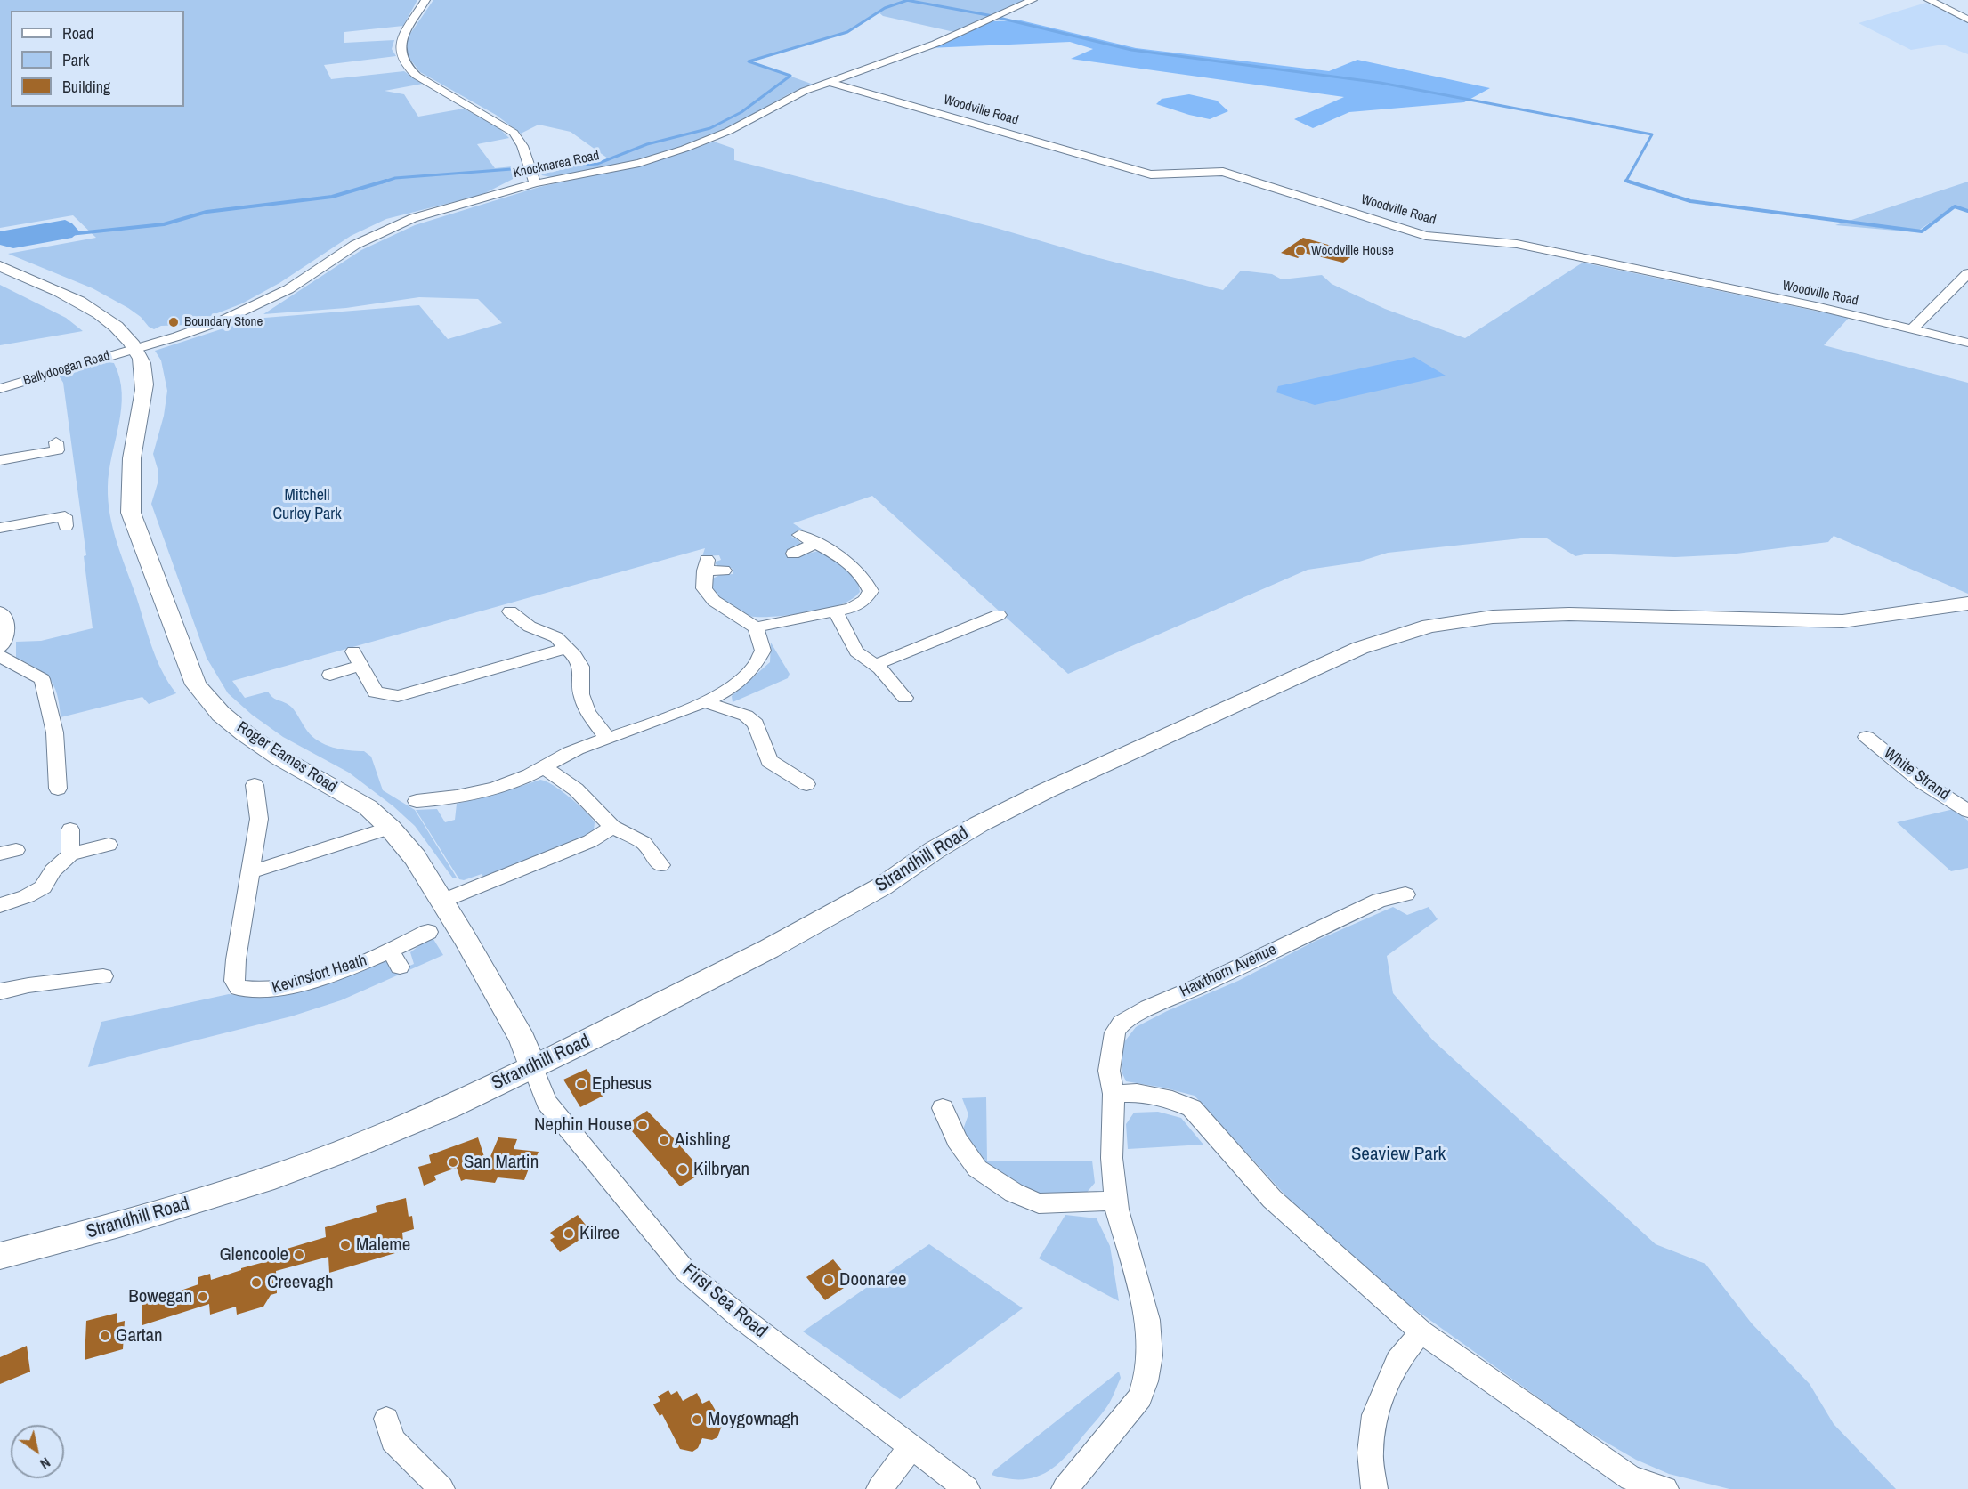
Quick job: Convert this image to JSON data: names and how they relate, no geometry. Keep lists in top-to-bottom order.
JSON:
{
  "streets": {
    "main road": ["Roger Eames Road", "Strandhill Road"],
    "street": [
      "Woodville Road",
      "Knocknarea Road",
      "Ballydoogan Road",
      "White Strand",
      "Hawthorn Avenue",
      "Kevinsfort Heath",
      "First Sea Road"
    ]
  },
  "crossings": [
    ["Woodville Road", "Knocknarea Road"],
    ["Knocknarea Road", "Ballydoogan Road"],
    ["Knocknarea Road", "Roger Eames Road"],
    ["Ballydoogan Road", "Roger Eames Road"],
    ["Roger Eames Road", "Strandhill Road"],
    ["Roger Eames Road", "First Sea Road"],
    ["Strandhill Road", "First Sea Road"]
  ],
  "parks": ["Mitchell Curley Park", "Seaview Park"],
  "places": [
    "Woodville House",
    "Boundary Stone",
    "Ephesus",
    "Nephin House",
    "Aishling",
    "San Martin",
    "Kilbryan",
    "Kilree",
    "Maleme",
    "Glencoole",
    "Doonaree",
    "Creevagh",
    "Bowegan",
    "Gartan",
    "Moygownagh"
  ],
  "legend": ["Road", "Park", "Building"],
  "north": "bottom right"
}
